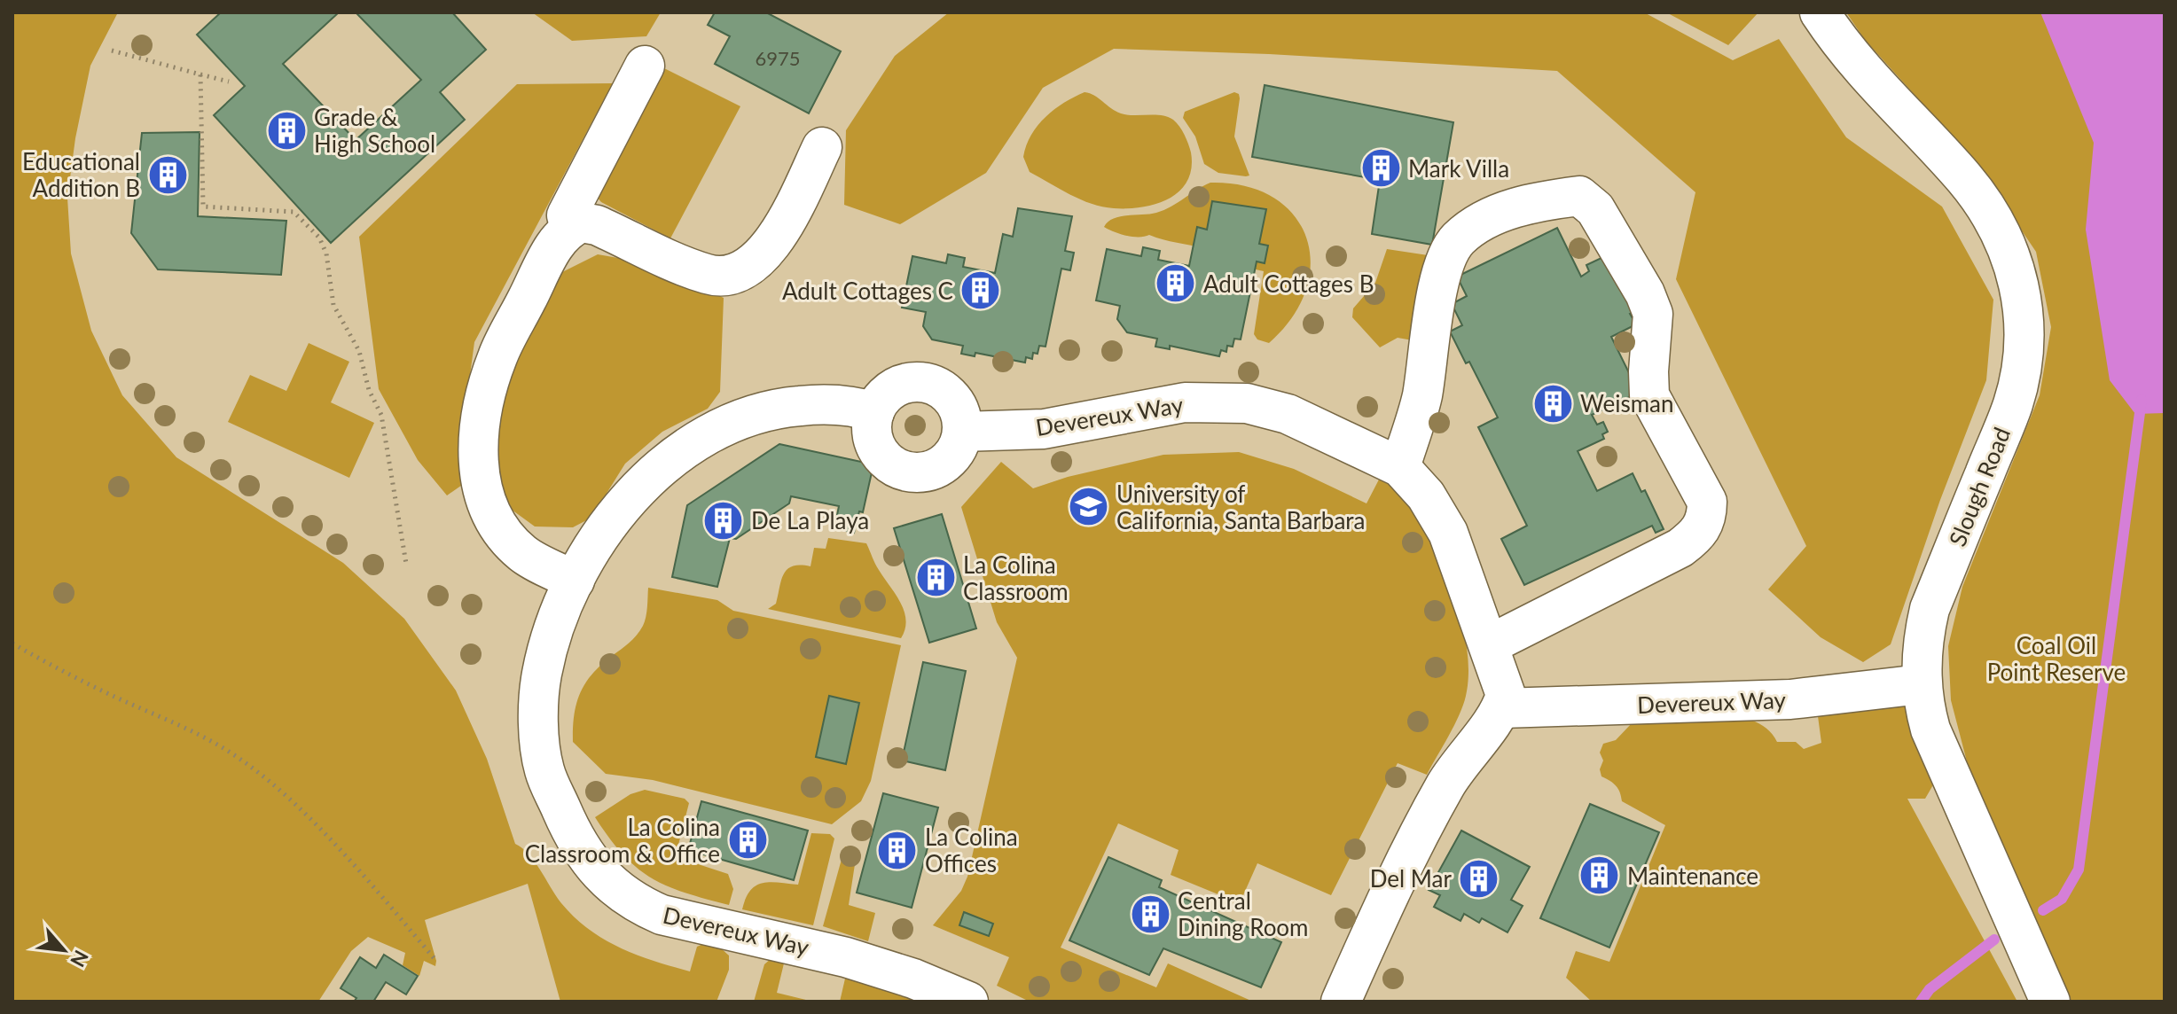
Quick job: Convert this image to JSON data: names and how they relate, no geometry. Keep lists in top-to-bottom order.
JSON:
{
  "streets": {
    "street": ["Devereux Way", "Slough Road"]
  },
  "crossings": [
    ["Devereux Way", "Slough Road"]
  ],
  "parks": ["Coal Oil Point Reserve"],
  "places": {
    "building": [
      "Grade & High School",
      "Mark Villa",
      "Educational Addition B",
      "Adult Cottages B",
      "Adult Cottages C",
      "Weisman",
      "De La Playa",
      "La Colina Classroom",
      "La Colina Classroom & Office",
      "La Colina Offices",
      "Maintenance",
      "Del Mar",
      "Central Dining Room"
    ],
    "school or university": ["University of California, Santa Barbara"]
  },
  "house_numbers": ["6975"],
  "north": "bottom right"
}
